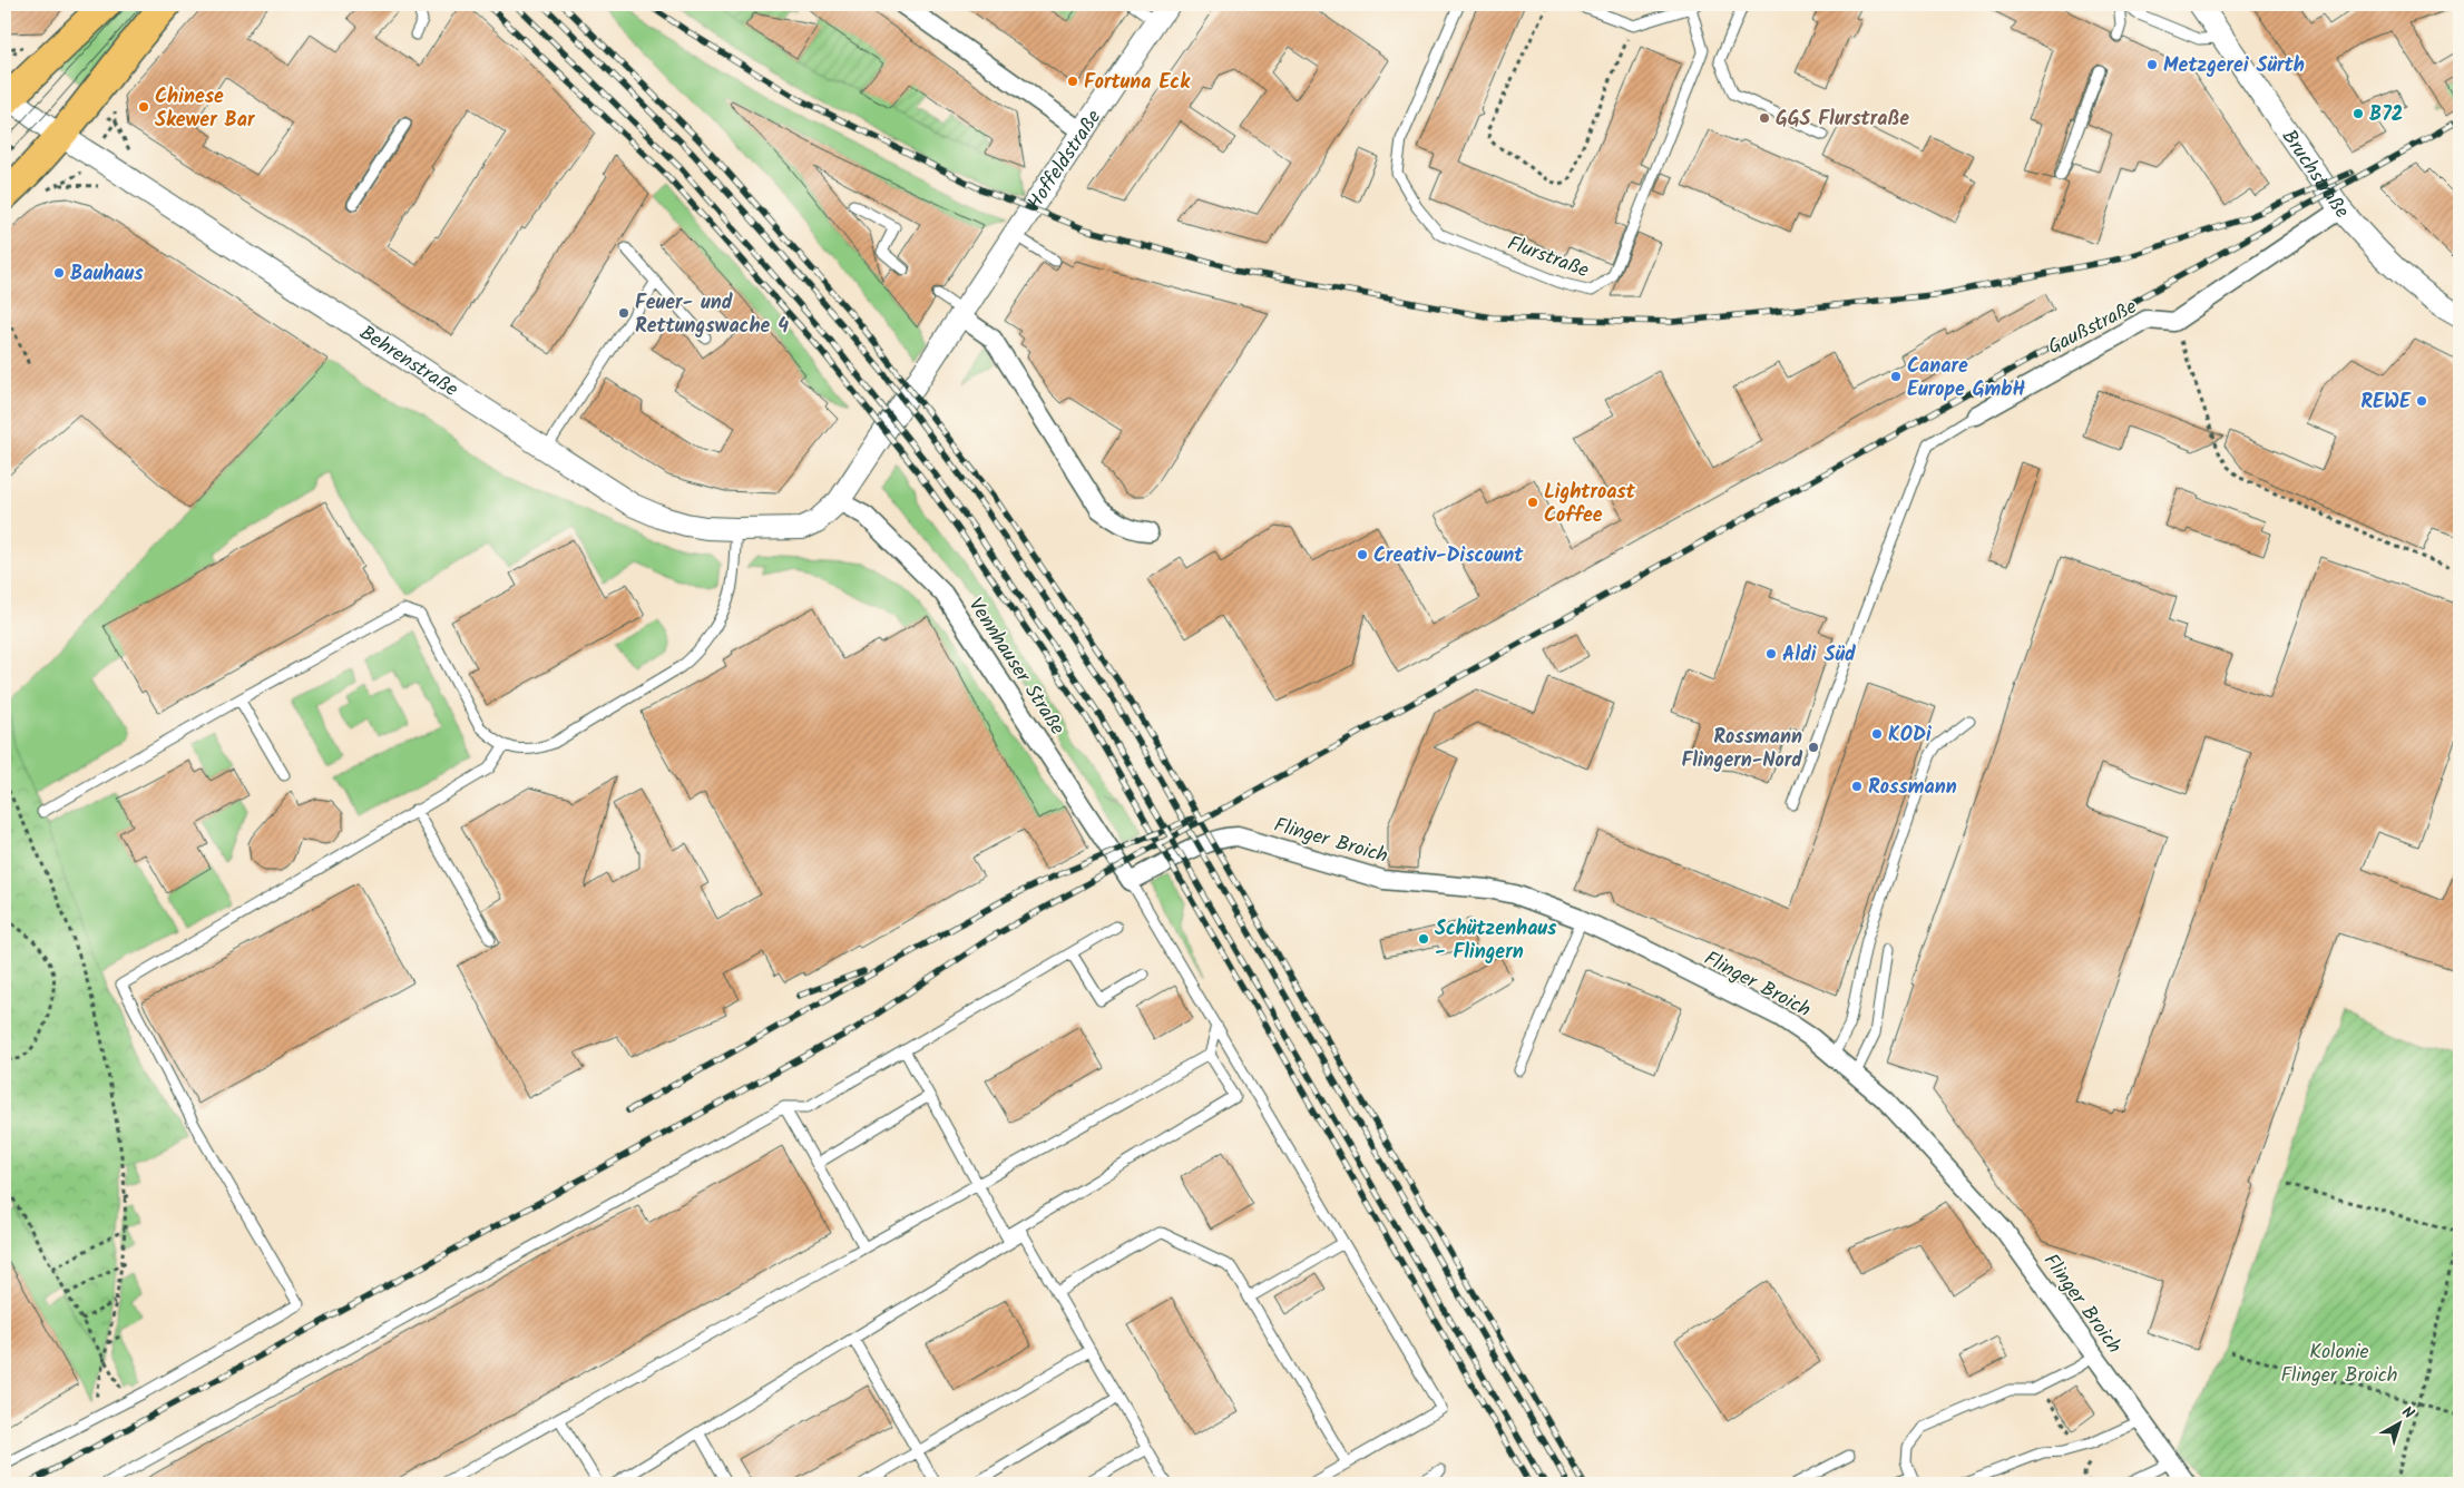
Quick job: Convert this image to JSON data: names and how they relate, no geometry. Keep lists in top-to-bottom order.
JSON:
{
  "streets": {
    "street": [
      "Hoffeldstraße",
      "Bruchstraße",
      "Gaußstraße",
      "Behrenstraße",
      "Vennhauser Straße",
      "Flinger Broich"
    ],
    "lane": ["Flurstraße"]
  },
  "crossings": [
    ["Hoffeldstraße", "Behrenstraße"],
    ["Hoffeldstraße", "Vennhauser Straße"],
    ["Behrenstraße", "Vennhauser Straße"],
    ["Vennhauser Straße", "Flinger Broich"]
  ],
  "parks": ["Kolonie Flinger Broich"],
  "places": [
    "Metzgerei Sürth",
    "Fortuna Eck",
    "Chinese Skewer Bar",
    "B72",
    "GGS Flurstraße",
    "Bauhaus",
    "Feuer- und Rettungswache 4",
    "Canare Europe GmbH",
    "REWE",
    "Lightroast Coffee",
    "Creativ-Discount",
    "Aldi Süd",
    "KODi",
    "Rossmann Flingern-Nord",
    "Rossmann",
    "Schützenhaus - Flingern"
  ],
  "north": "top right"
}
